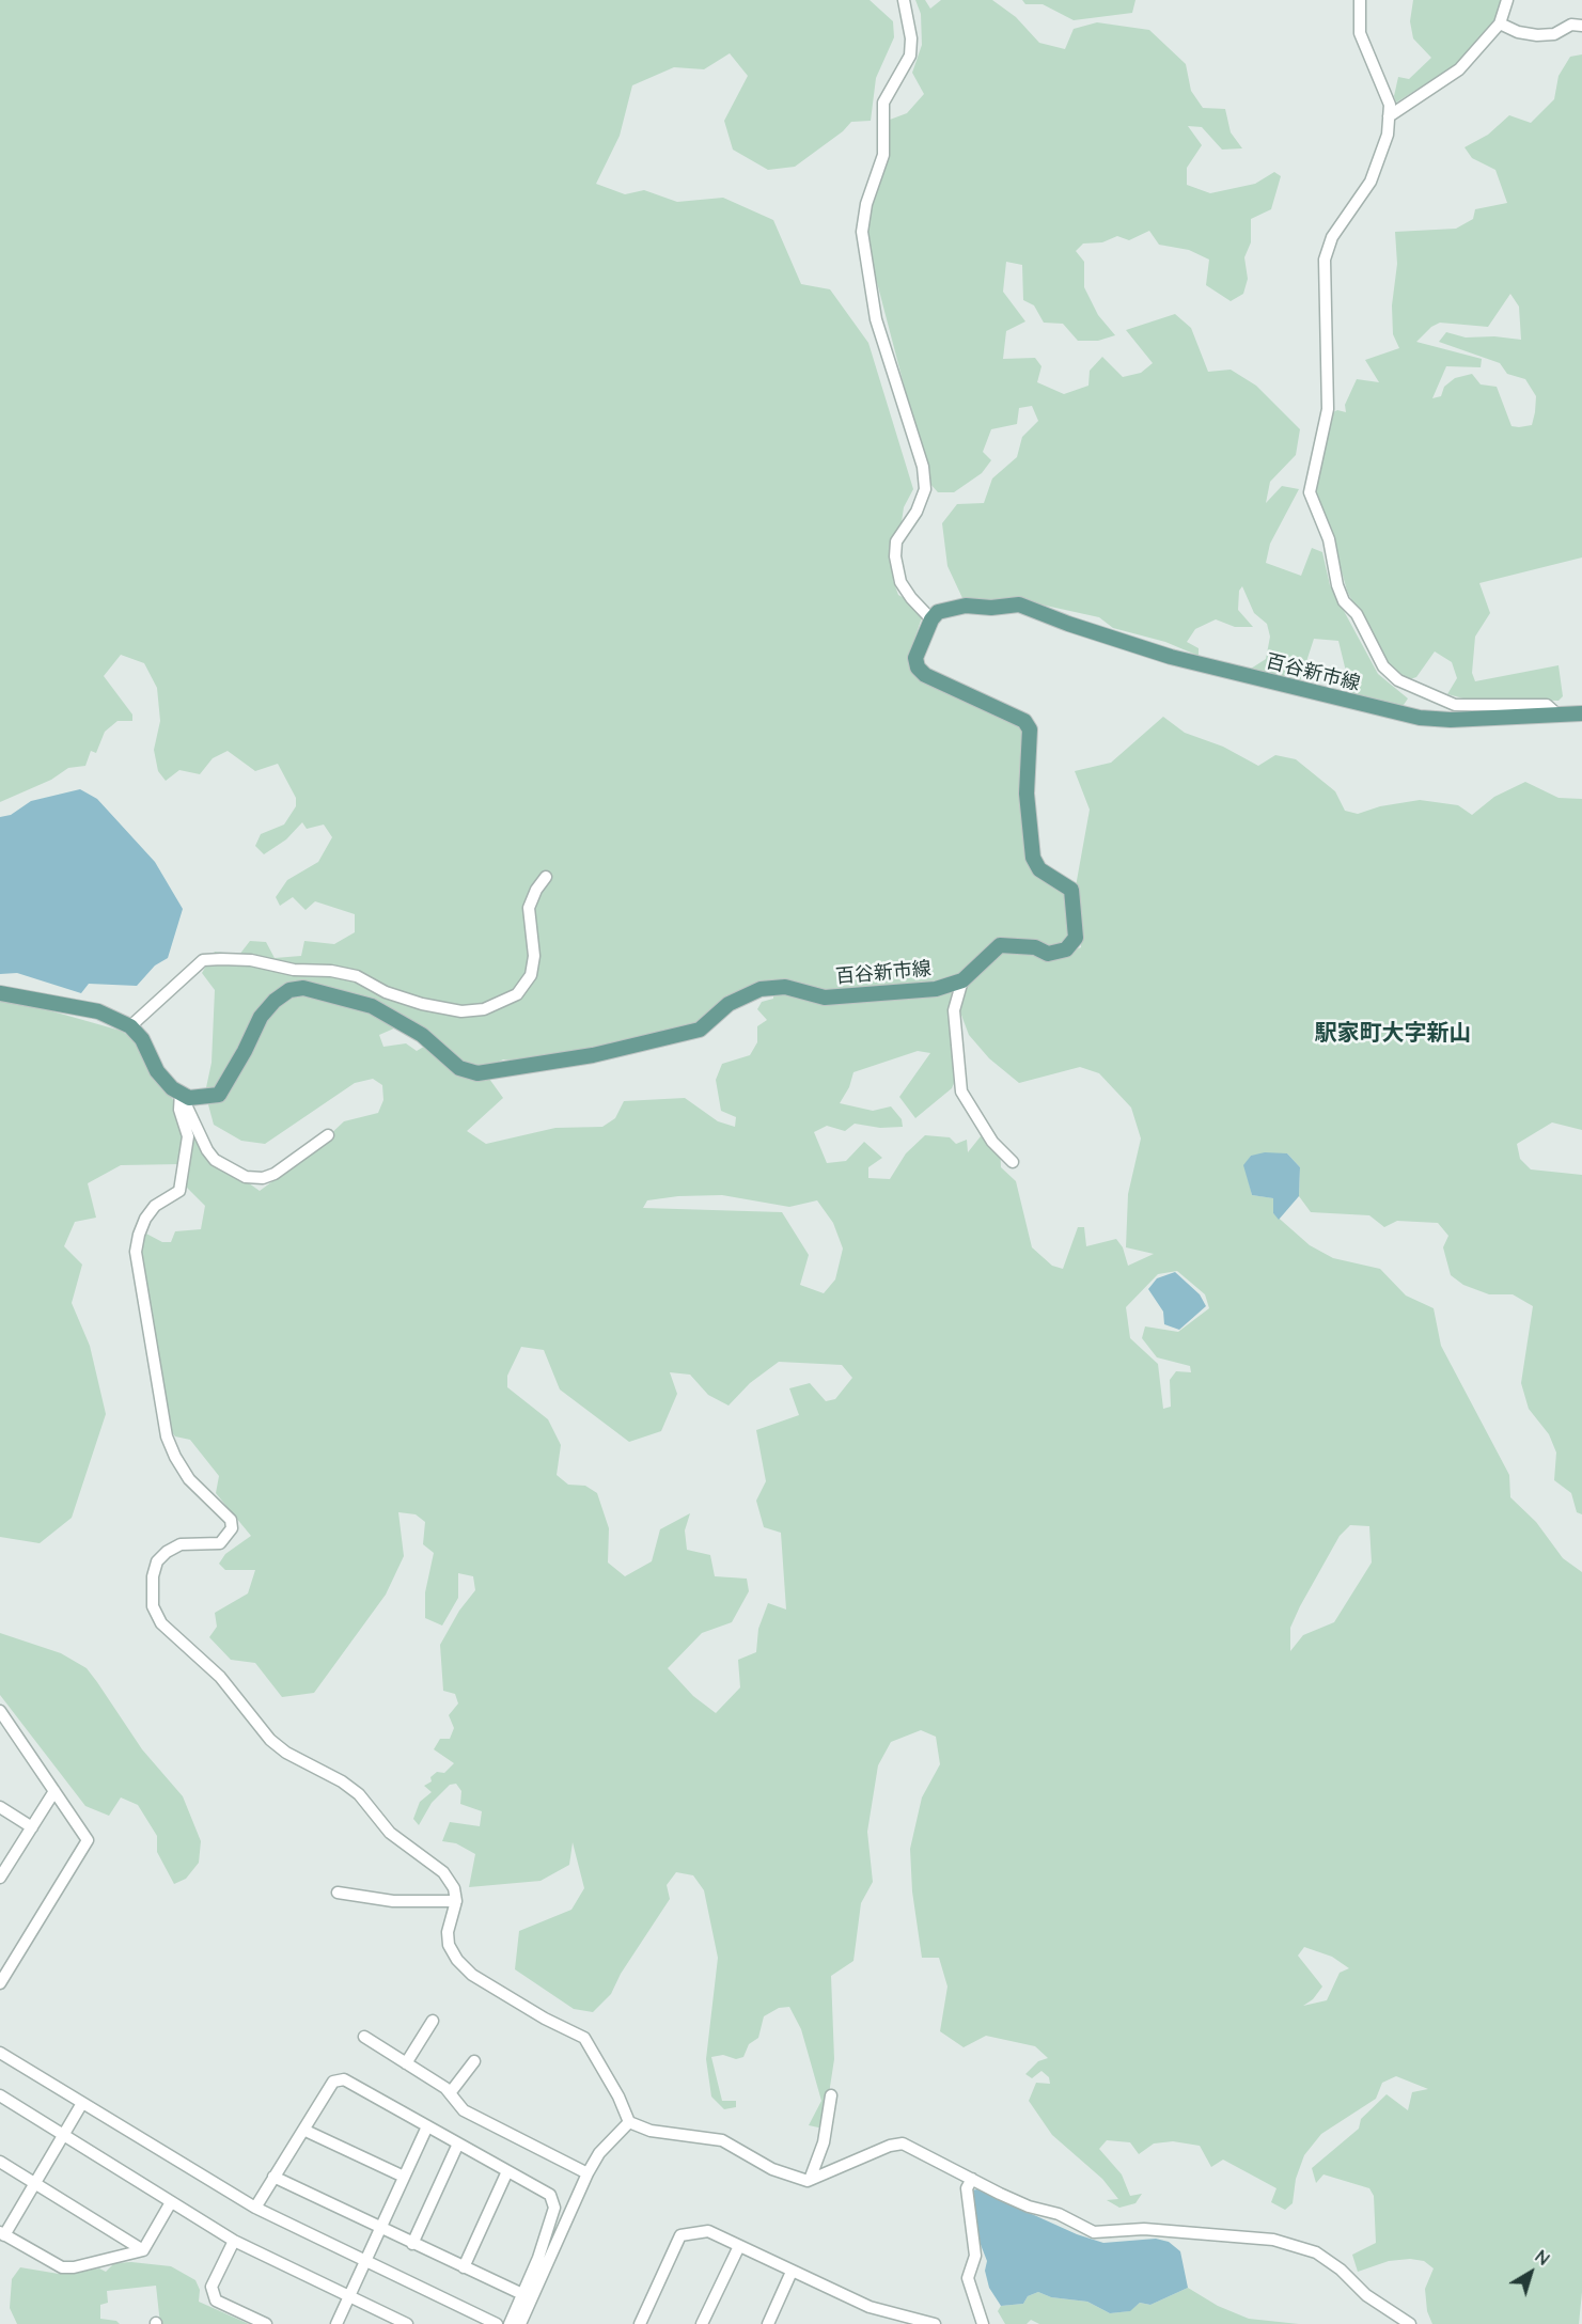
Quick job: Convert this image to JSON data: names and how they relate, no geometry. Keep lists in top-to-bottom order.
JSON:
{
  "streets": {
    "main road": ["百谷新市線"]
  },
  "districts": ["駅家町大字新山"],
  "north": "top right"
}
